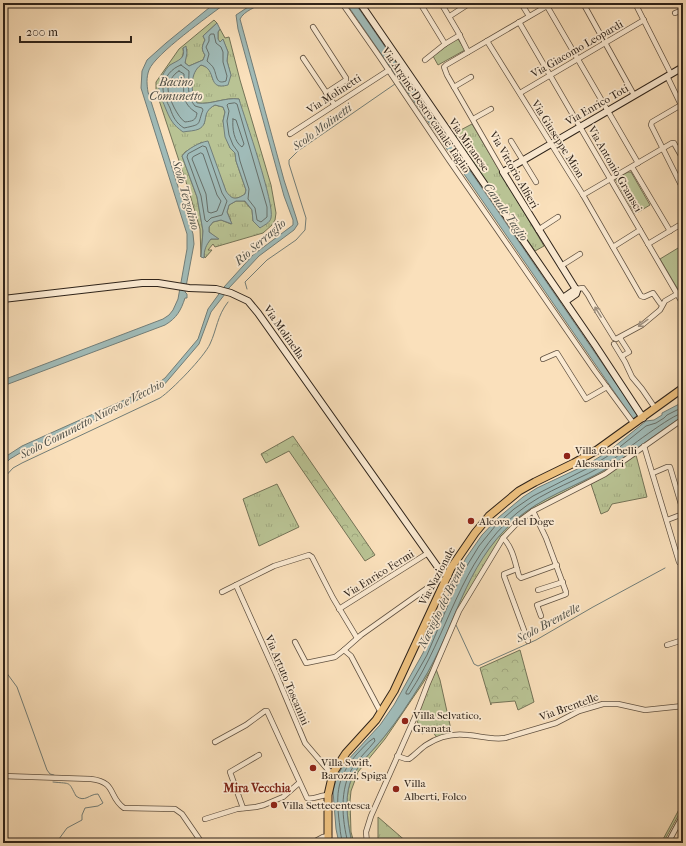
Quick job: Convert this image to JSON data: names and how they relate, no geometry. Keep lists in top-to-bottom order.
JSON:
{
  "streets": {
    "main road": ["Via Nazionale"],
    "street": [
      "Via Giacomo Leopardi",
      "Via Molinetti",
      "Via Enrico Toti",
      "Via Argine Destro canale Taglio",
      "Via Giuseppe Mion",
      "Via Miranese",
      "Via Antonio Gramsci",
      "Via Vittorio Alfieri",
      "Via Molinella",
      "Via Enrico Fermi",
      "Via Artuto Toscanini",
      "Via Brentelle"
    ]
  },
  "crossings": [
    ["Via Giacomo Leopardi", "Via Giuseppe Mion"],
    ["Via Giacomo Leopardi", "Via Antonio Gramsci"],
    ["Via Molinetti", "Via Argine Destro canale Taglio"],
    ["Via Enrico Toti", "Via Giuseppe Mion"],
    ["Via Enrico Toti", "Via Antonio Gramsci"],
    ["Via Enrico Toti", "Via Vittorio Alfieri"],
    ["Via Argine Destro canale Taglio", "Via Miranese"],
    ["Via Argine Destro canale Taglio", "Via Nazionale"],
    ["Via Miranese", "Via Nazionale"],
    ["Via Molinella", "Via Enrico Fermi"],
    ["Via Molinella", "Via Nazionale"],
    ["Via Nazionale", "Via Artuto Toscanini"]
  ],
  "districts": ["Mira Vecchia"],
  "water": [
    "Bacino Comunetto",
    "Scolo Molinetti",
    "Scolo Tergolino",
    "Canale Taglio",
    "Rio Serraglio",
    "Scolo Comunetto Nuovo e Vecchio",
    "Naviglio del Brenta",
    "Scolo Brentelle"
  ],
  "places": [
    "Villa Corbelli Alessandri",
    "Alcova del Doge",
    "Villa Selvatico, Granata",
    "Villa Swift, Barozzi, Spiga",
    "Villa Alberti, Folco",
    "Villa Settecentesca"
  ],
  "scale_bar": "200 m"
}
